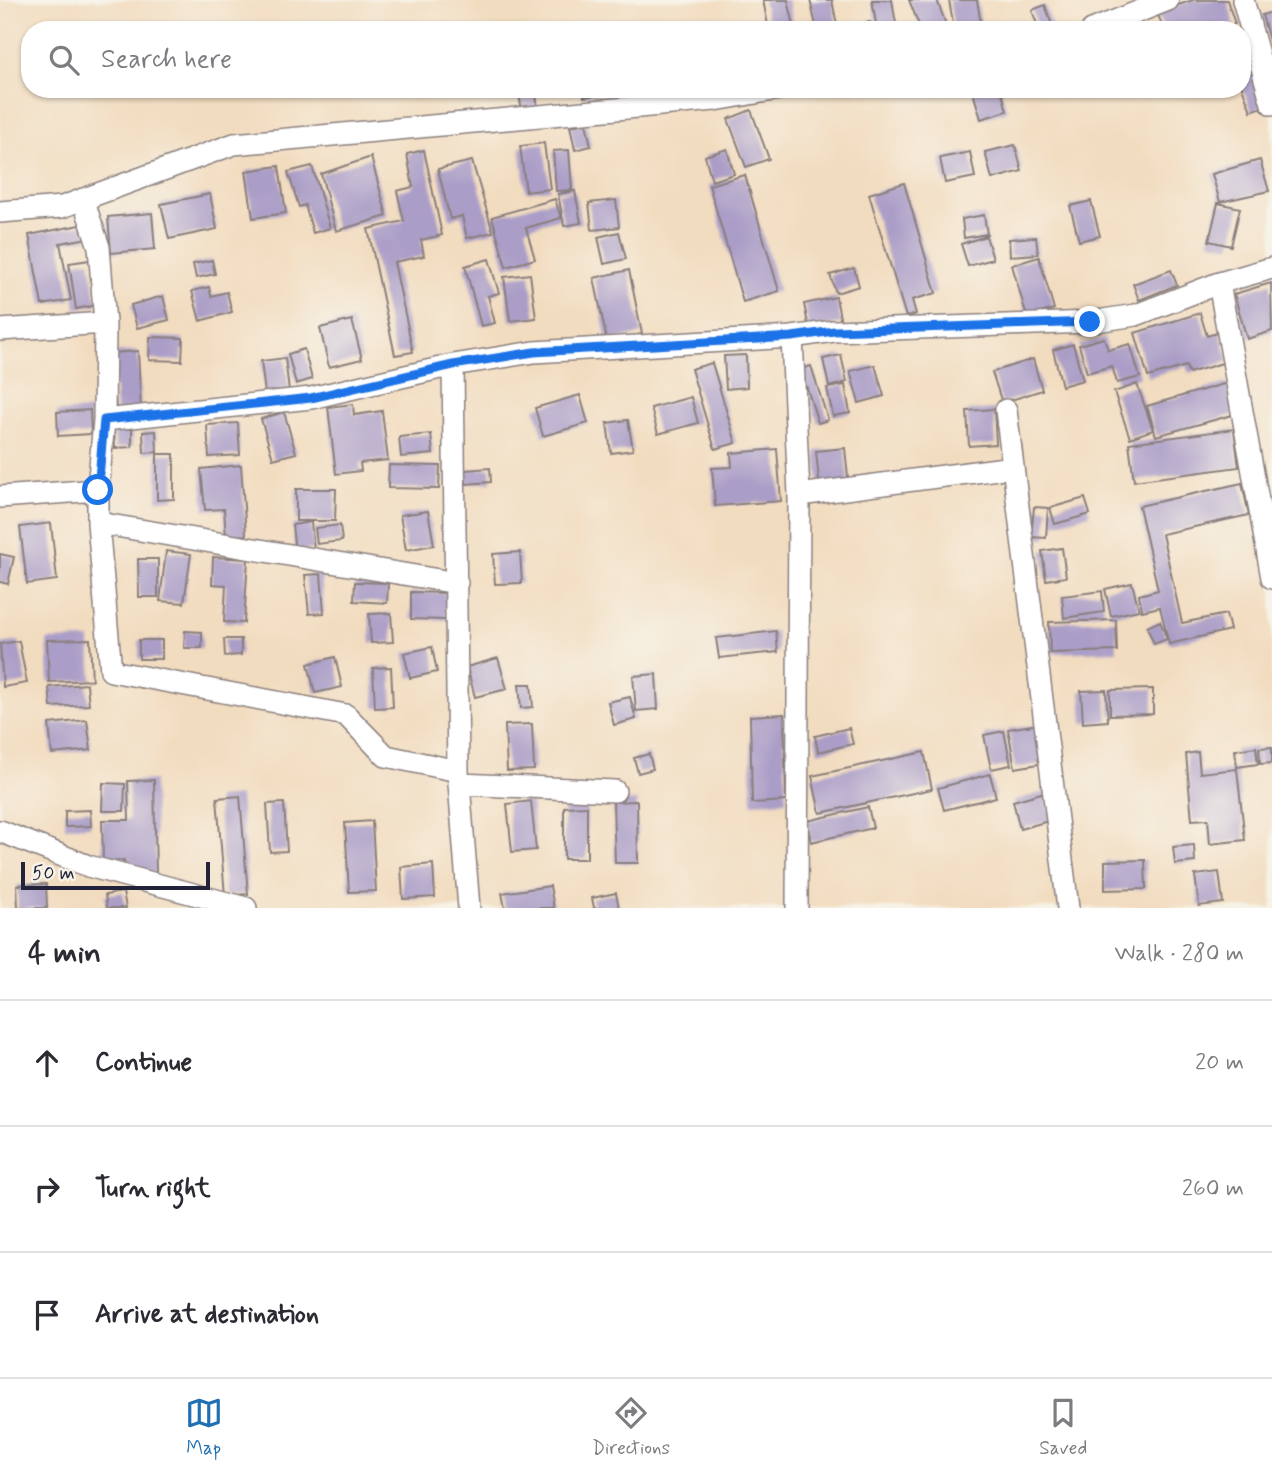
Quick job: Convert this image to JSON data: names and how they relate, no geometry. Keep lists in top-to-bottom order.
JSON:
{
  "scale_bar": "50 m",
  "page": {
    "search": "Search here",
    "scale": "50 m",
    "heading": ["4 min", "Walk · 280 m"],
    "list": [
      ["Continue", "20 m"],
      ["Turn right", "260 m"],
      "Arrive at destination"
    ],
    "nav": ["Map", "Directions", "Saved"]
  }
}
